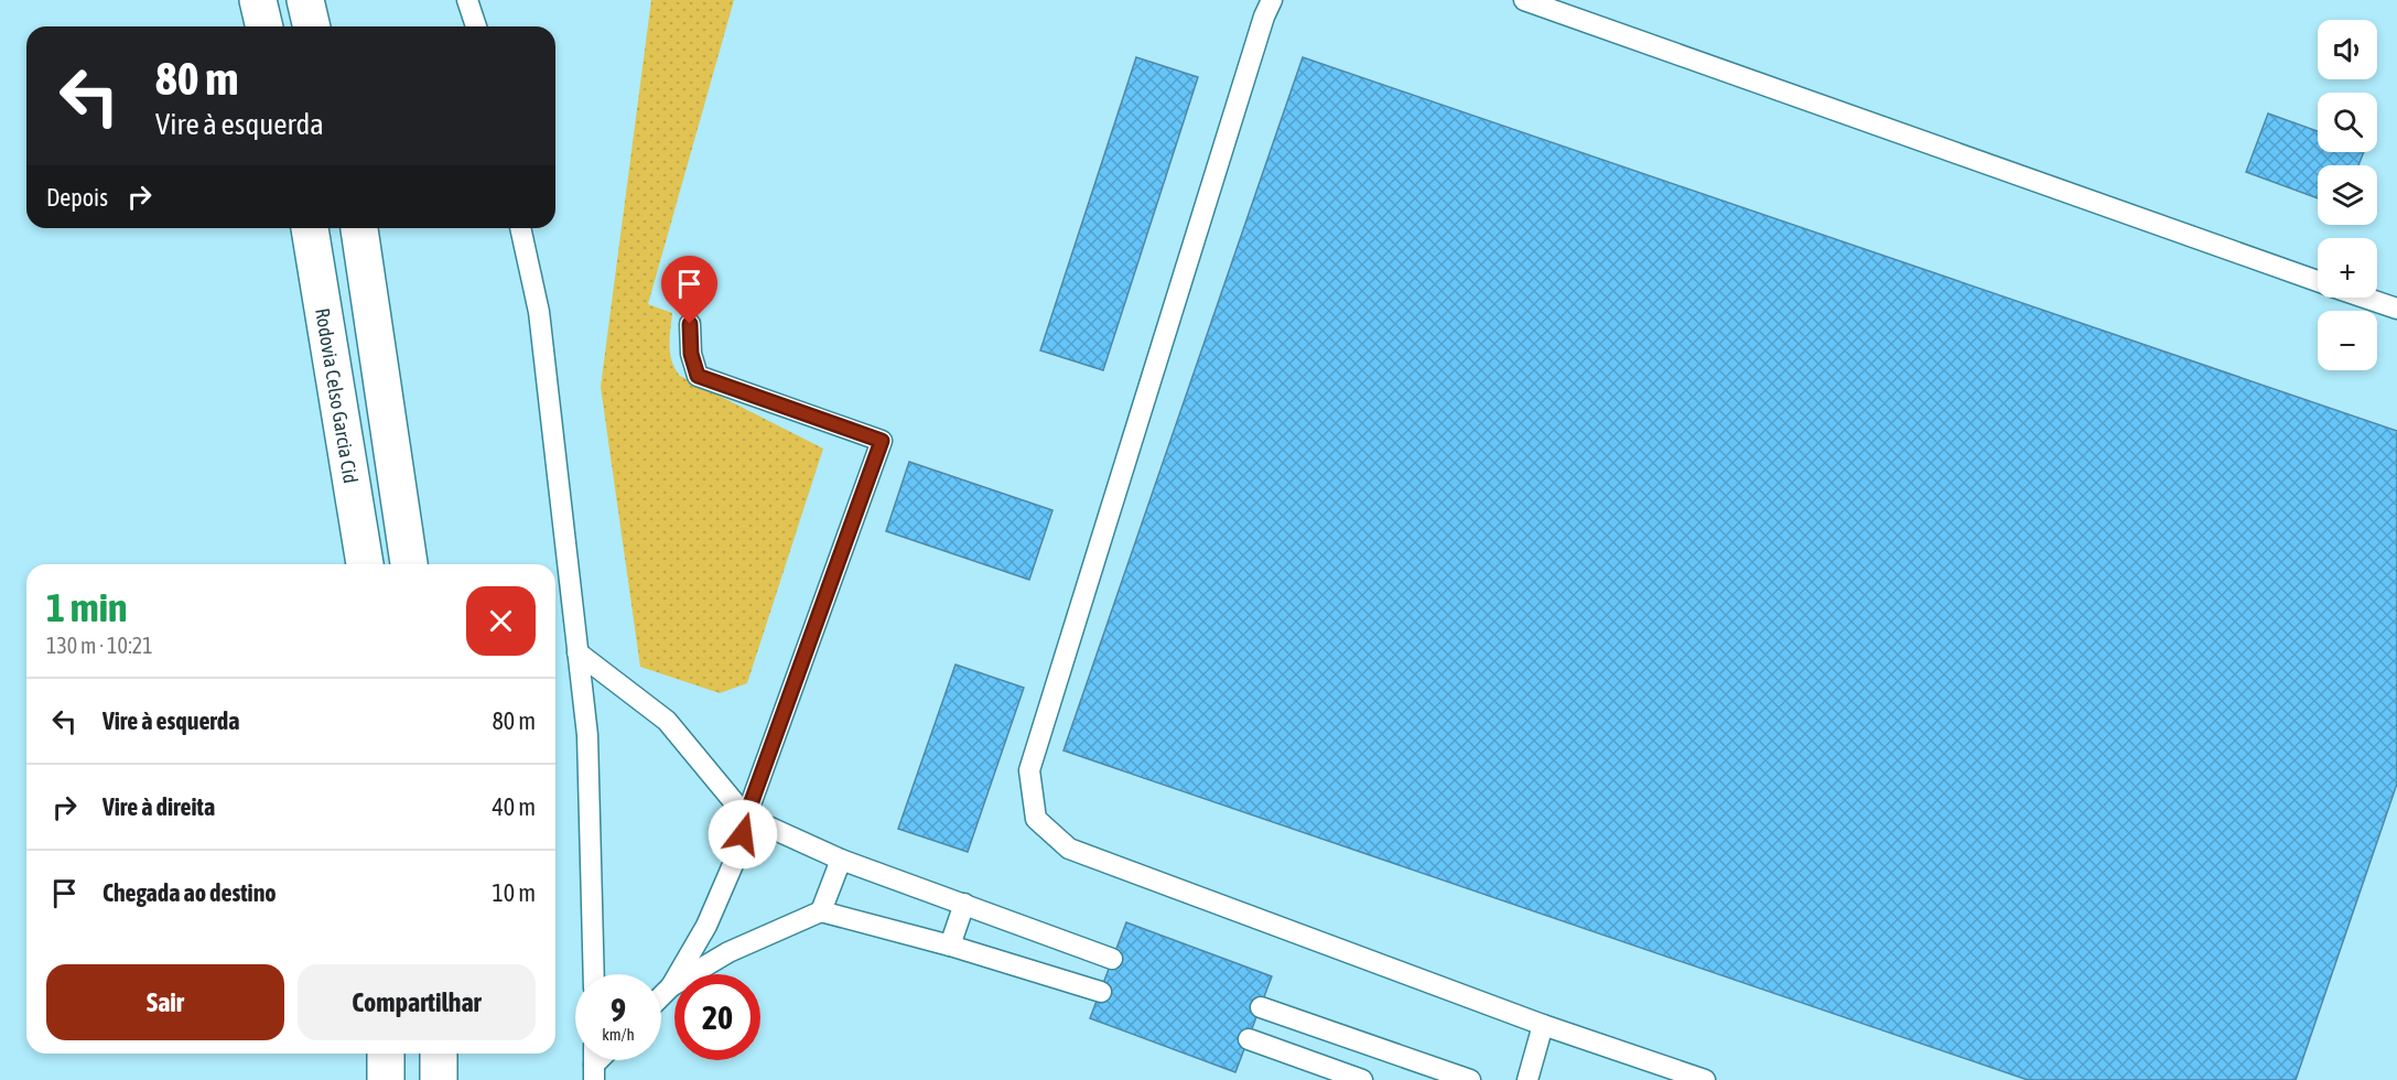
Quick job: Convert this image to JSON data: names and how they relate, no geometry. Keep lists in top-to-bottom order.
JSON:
{
  "streets": {
    "highway": ["Rodovia Celso Garcia Cid"]
  },
  "page": {
    "map_buttons": ["+", "−"],
    "turn": ["80 m", "Vire à esquerda"],
    "then": "Depois",
    "heading": ["1 min", "130 m · 10:21"],
    "list": [
      {
        "name": "Vire à esquerda",
        "value": "80 m"
      },
      {
        "name": "Vire à direita",
        "value": "40 m"
      },
      {
        "name": "Chegada ao destino",
        "value": "10 m"
      }
    ],
    "buttons": ["Sair", "Compartilhar"],
    "speed": "9 km/h",
    "limit": "20"
  }
}
